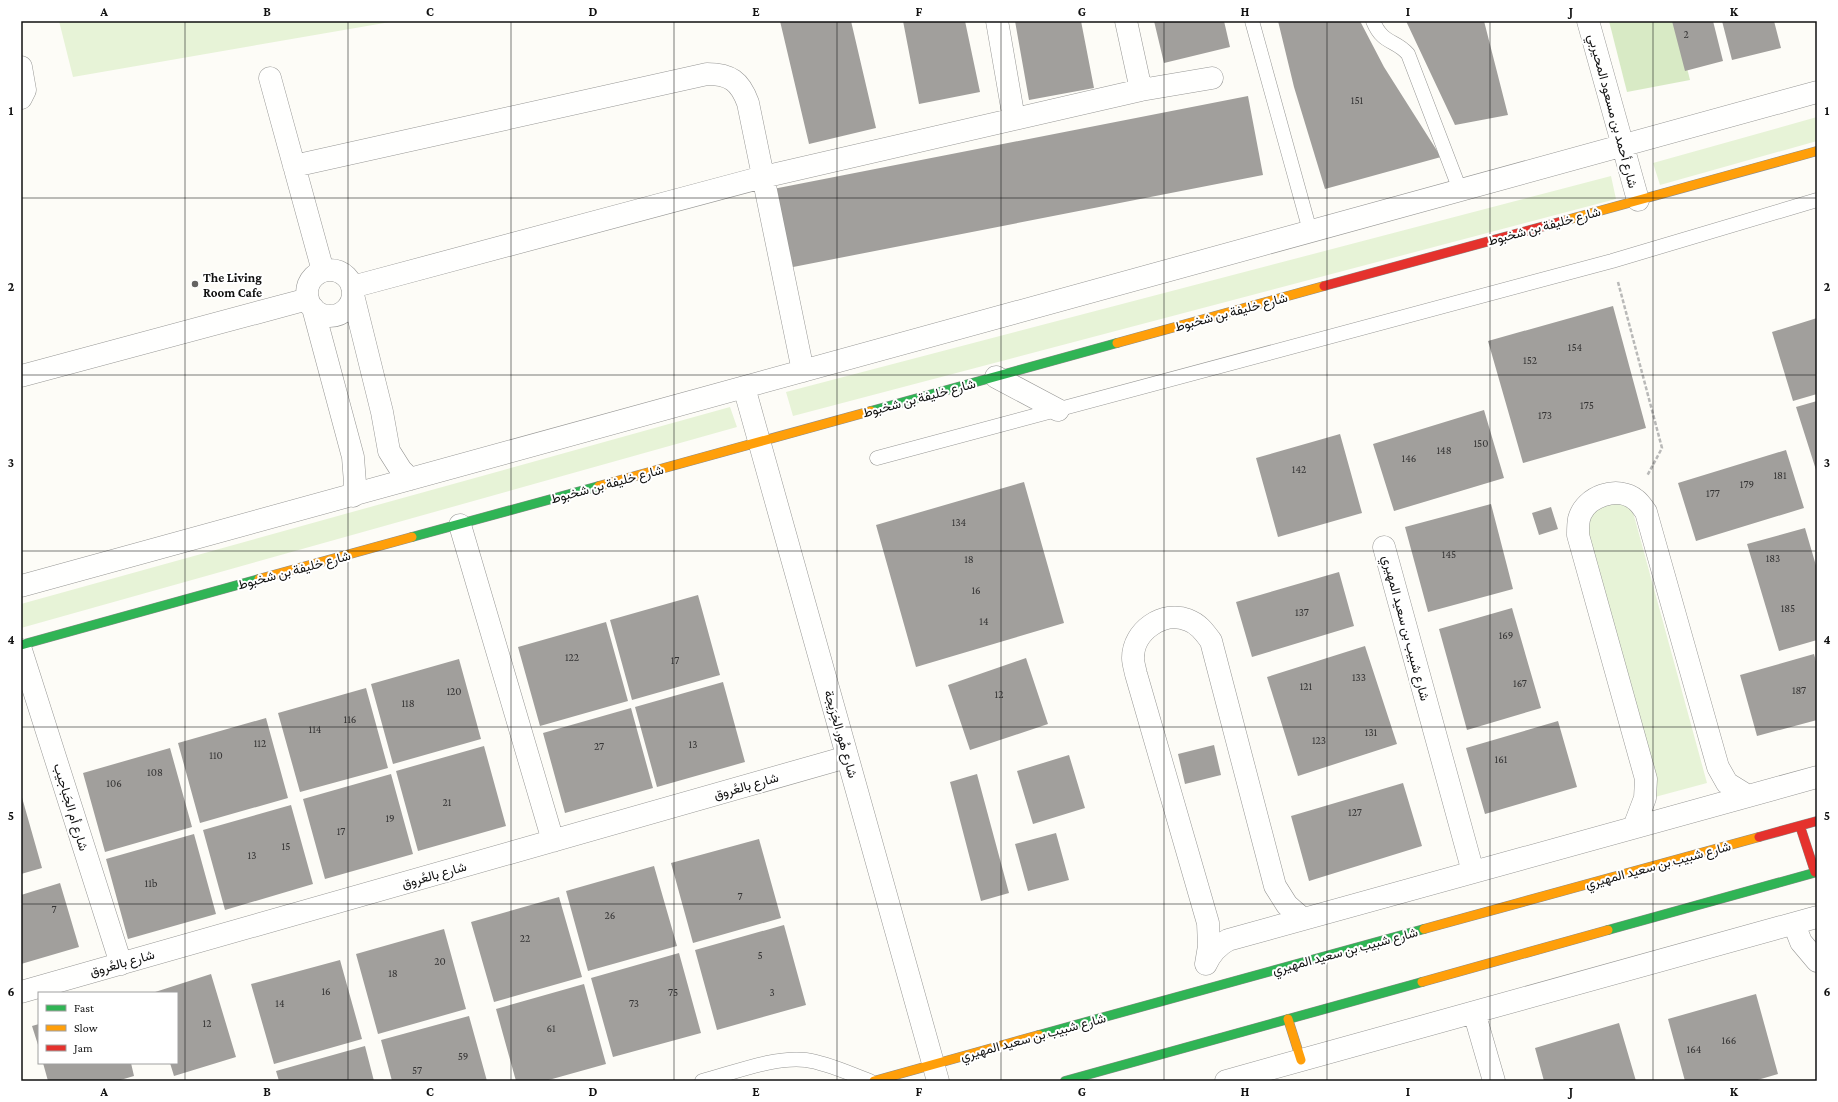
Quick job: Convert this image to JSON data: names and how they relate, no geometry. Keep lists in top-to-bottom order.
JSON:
{
  "streets": {
    "street": [
      "شارع أحمد بن مسعود المحيربي",
      "شارع خليفة بن شخبوط",
      "شارع شبيب بن سعيد المهيري",
      "شارع هُور الخِرَيجة",
      "شارع بالعُروق",
      "شارع أم الجَباجيب"
    ]
  },
  "crossings": [
    ["شارع أحمد بن مسعود المحيربي", "شارع خليفة بن شخبوط"],
    ["شارع خليفة بن شخبوط", "شارع هُور الخِرَيجة"],
    ["شارع شبيب بن سعيد المهيري", "شارع هُور الخِرَيجة"],
    ["شارع هُور الخِرَيجة", "شارع بالعُروق"],
    ["شارع بالعُروق", "شارع أم الجَباجيب"]
  ],
  "places": ["The Living Room Cafe"],
  "house_numbers": [
    "2",
    "151",
    "154",
    "152",
    "175",
    "173",
    "150",
    "148",
    "146",
    "142",
    "181",
    "179",
    "177",
    "134",
    "145",
    "183",
    "18",
    "16",
    "185",
    "137",
    "14",
    "169",
    "122",
    "17",
    "133",
    "167",
    "121",
    "187",
    "120",
    "12",
    "118",
    "116",
    "114",
    "131",
    "123",
    "112",
    "13",
    "27",
    "110",
    "161",
    "108",
    "106",
    "21",
    "127",
    "19",
    "17",
    "15",
    "13",
    "11b",
    "7",
    "7",
    "26",
    "22",
    "5",
    "20",
    "18",
    "16",
    "75",
    "3",
    "14",
    "73",
    "12",
    "61",
    "166",
    "164",
    "59",
    "57"
  ],
  "legend": ["Fast", "Slow", "Jam"],
  "grid": {
    "columns": [
      "A",
      "B",
      "C",
      "D",
      "E",
      "F",
      "G",
      "H",
      "I",
      "J",
      "K"
    ],
    "rows": [
      "1",
      "2",
      "3",
      "4",
      "5",
      "6"
    ]
  }
}
